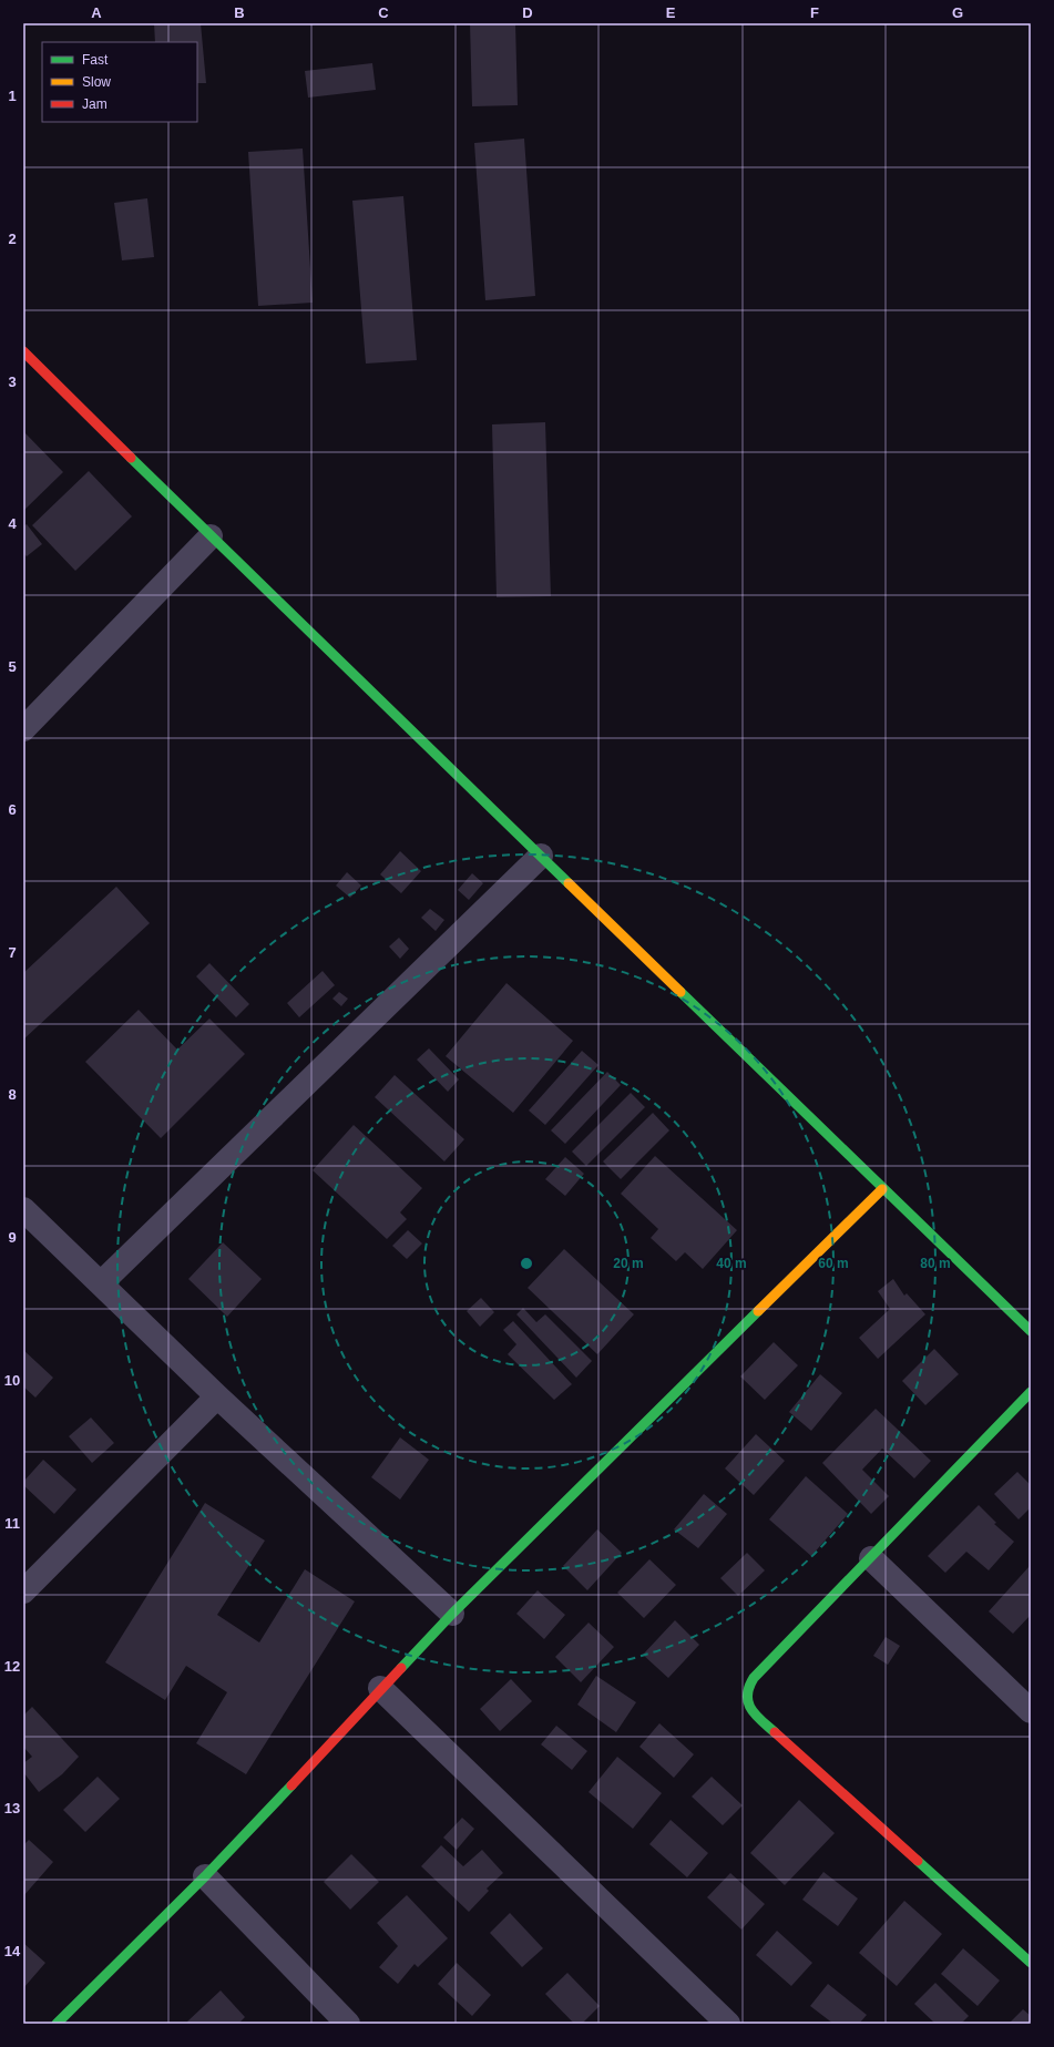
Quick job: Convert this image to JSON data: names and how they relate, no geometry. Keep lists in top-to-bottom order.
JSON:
{
  "legend": ["Fast", "Slow", "Jam"],
  "grid": {
    "columns": [
      "A",
      "B",
      "C",
      "D",
      "E",
      "F",
      "G"
    ],
    "rows": [
      "1",
      "2",
      "3",
      "4",
      "5",
      "6",
      "7",
      "8",
      "9",
      "10",
      "11",
      "12",
      "13",
      "14"
    ]
  },
  "rings": [
    "20 m",
    "40 m",
    "60 m",
    "80 m"
  ]
}
